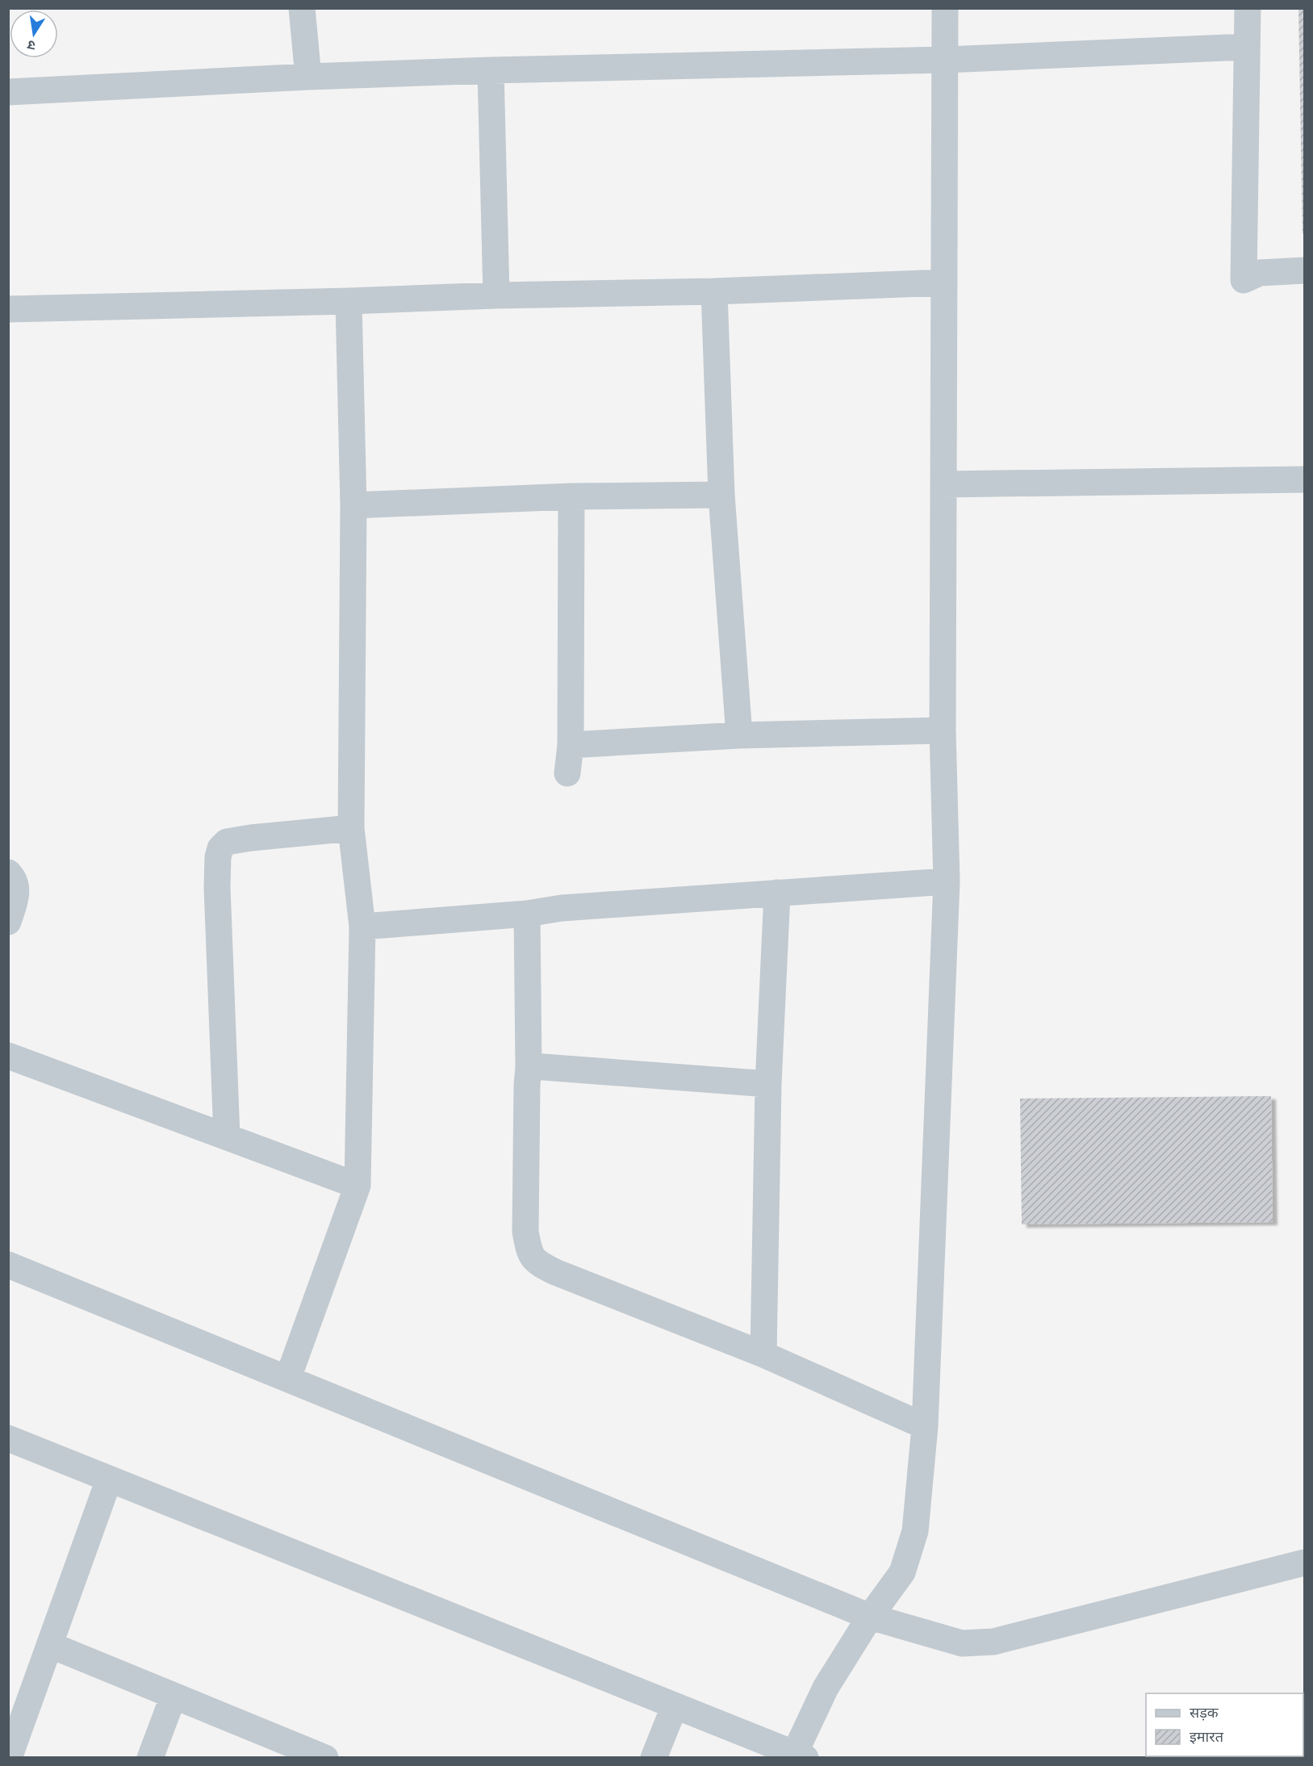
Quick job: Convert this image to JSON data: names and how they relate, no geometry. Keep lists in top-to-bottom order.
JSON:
{
  "legend": ["सड़क", "इमारत"],
  "north": "bottom"
}
